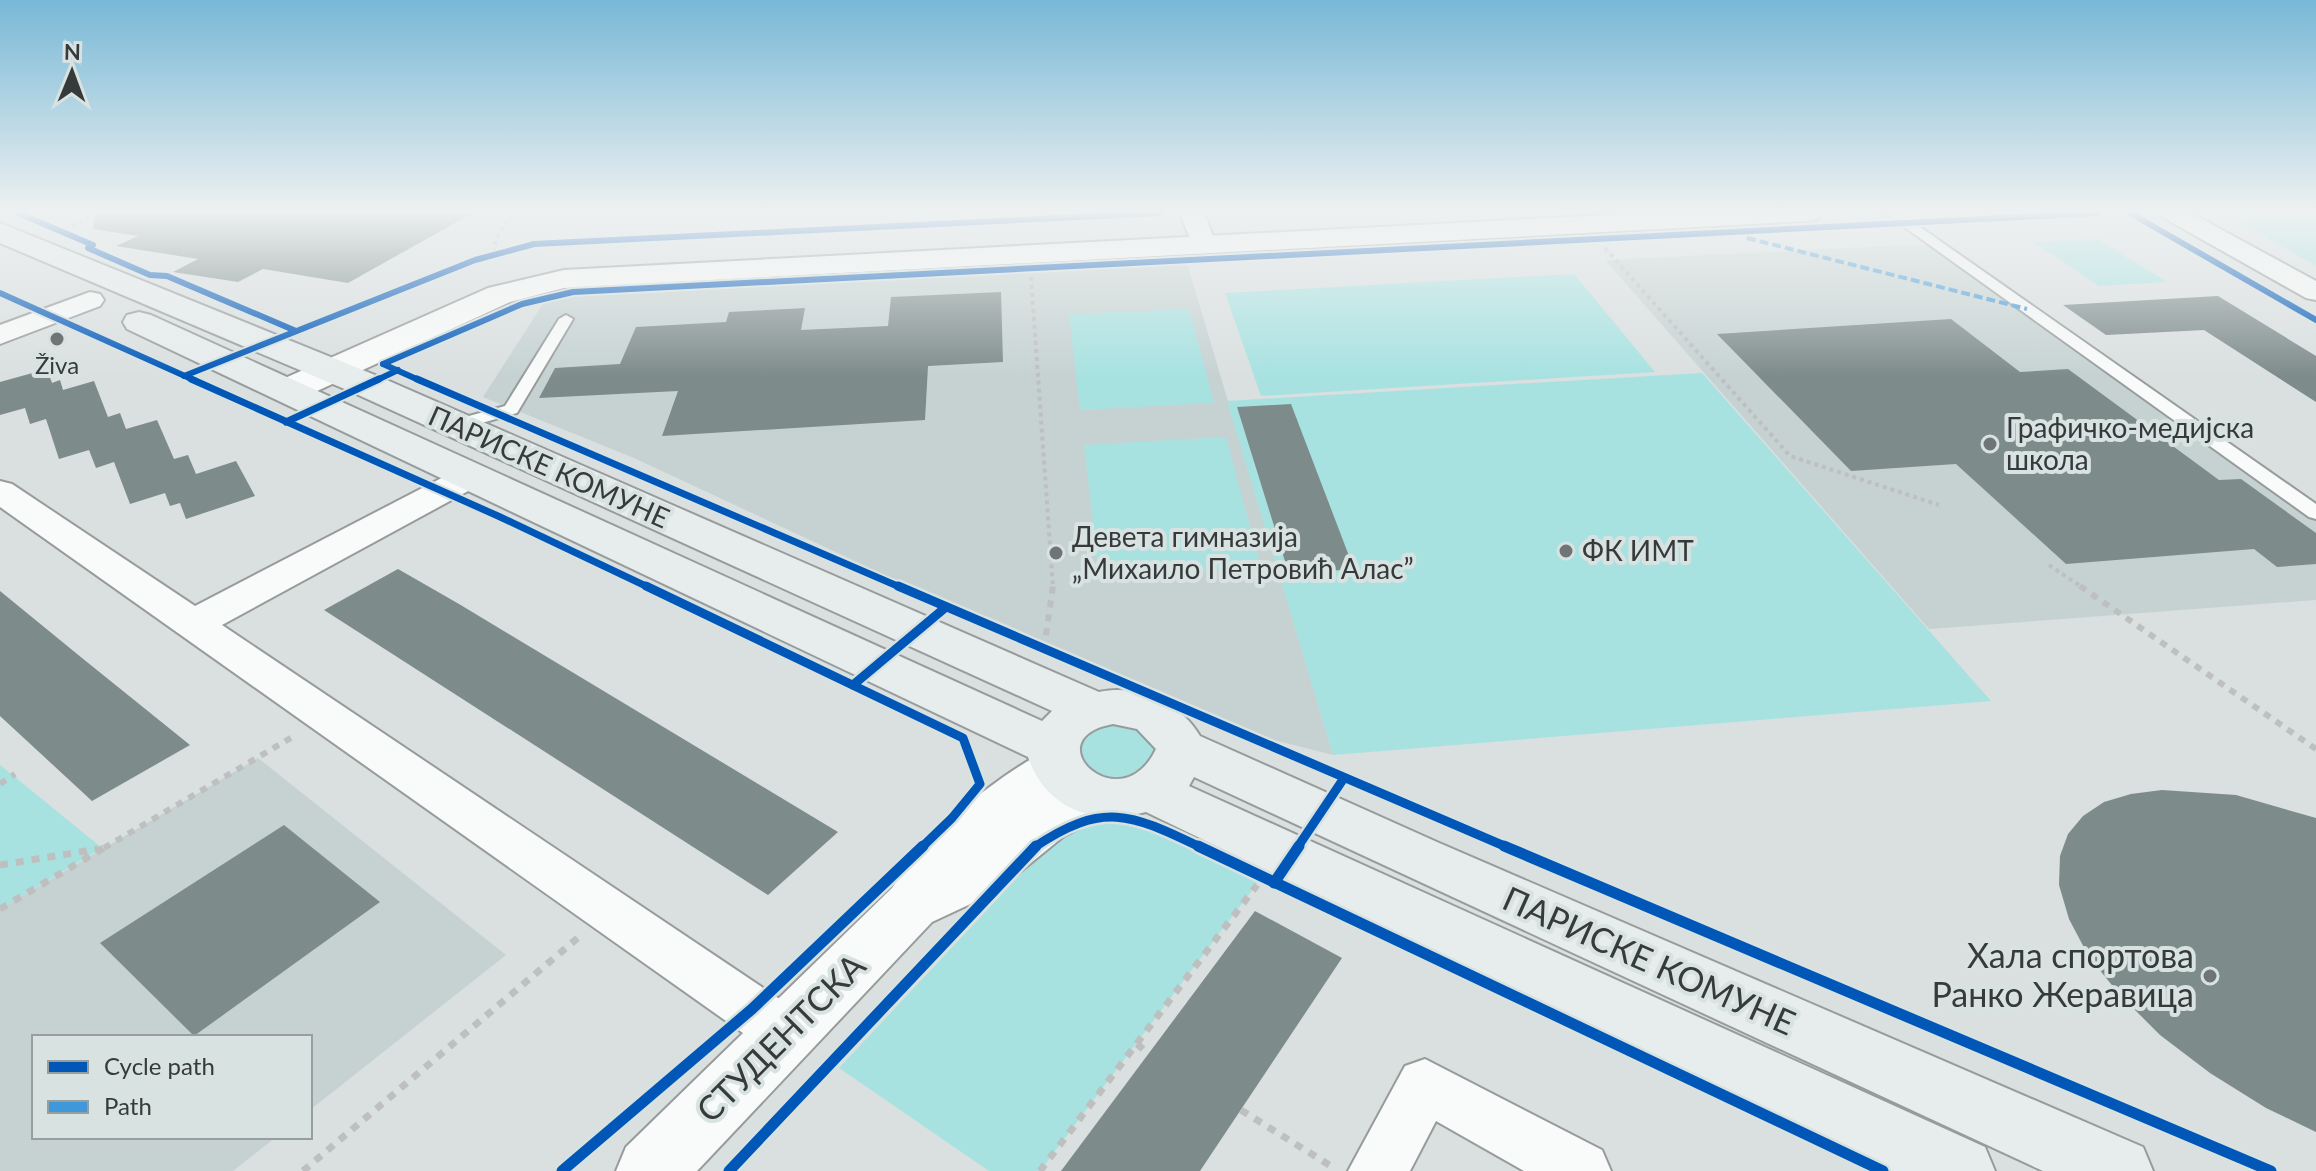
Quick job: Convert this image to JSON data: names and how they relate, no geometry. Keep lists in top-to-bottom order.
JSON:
{
  "streets": {
    "main road": ["ПАРИСКЕ КОМУНЕ"],
    "street": ["СТУДЕНТСКА"]
  },
  "crossings": [
    ["ПАРИСКЕ КОМУНЕ", "СТУДЕНТСКА"]
  ],
  "places": [
    "Živa",
    "Графичко-медијска школа",
    "ФК ИМТ",
    "Девета гимназија „Михаило Петровић Алас”",
    "Хала спортова Ранко Жеравица"
  ],
  "legend": ["Cycle path", "Path"],
  "north": "top"
}
